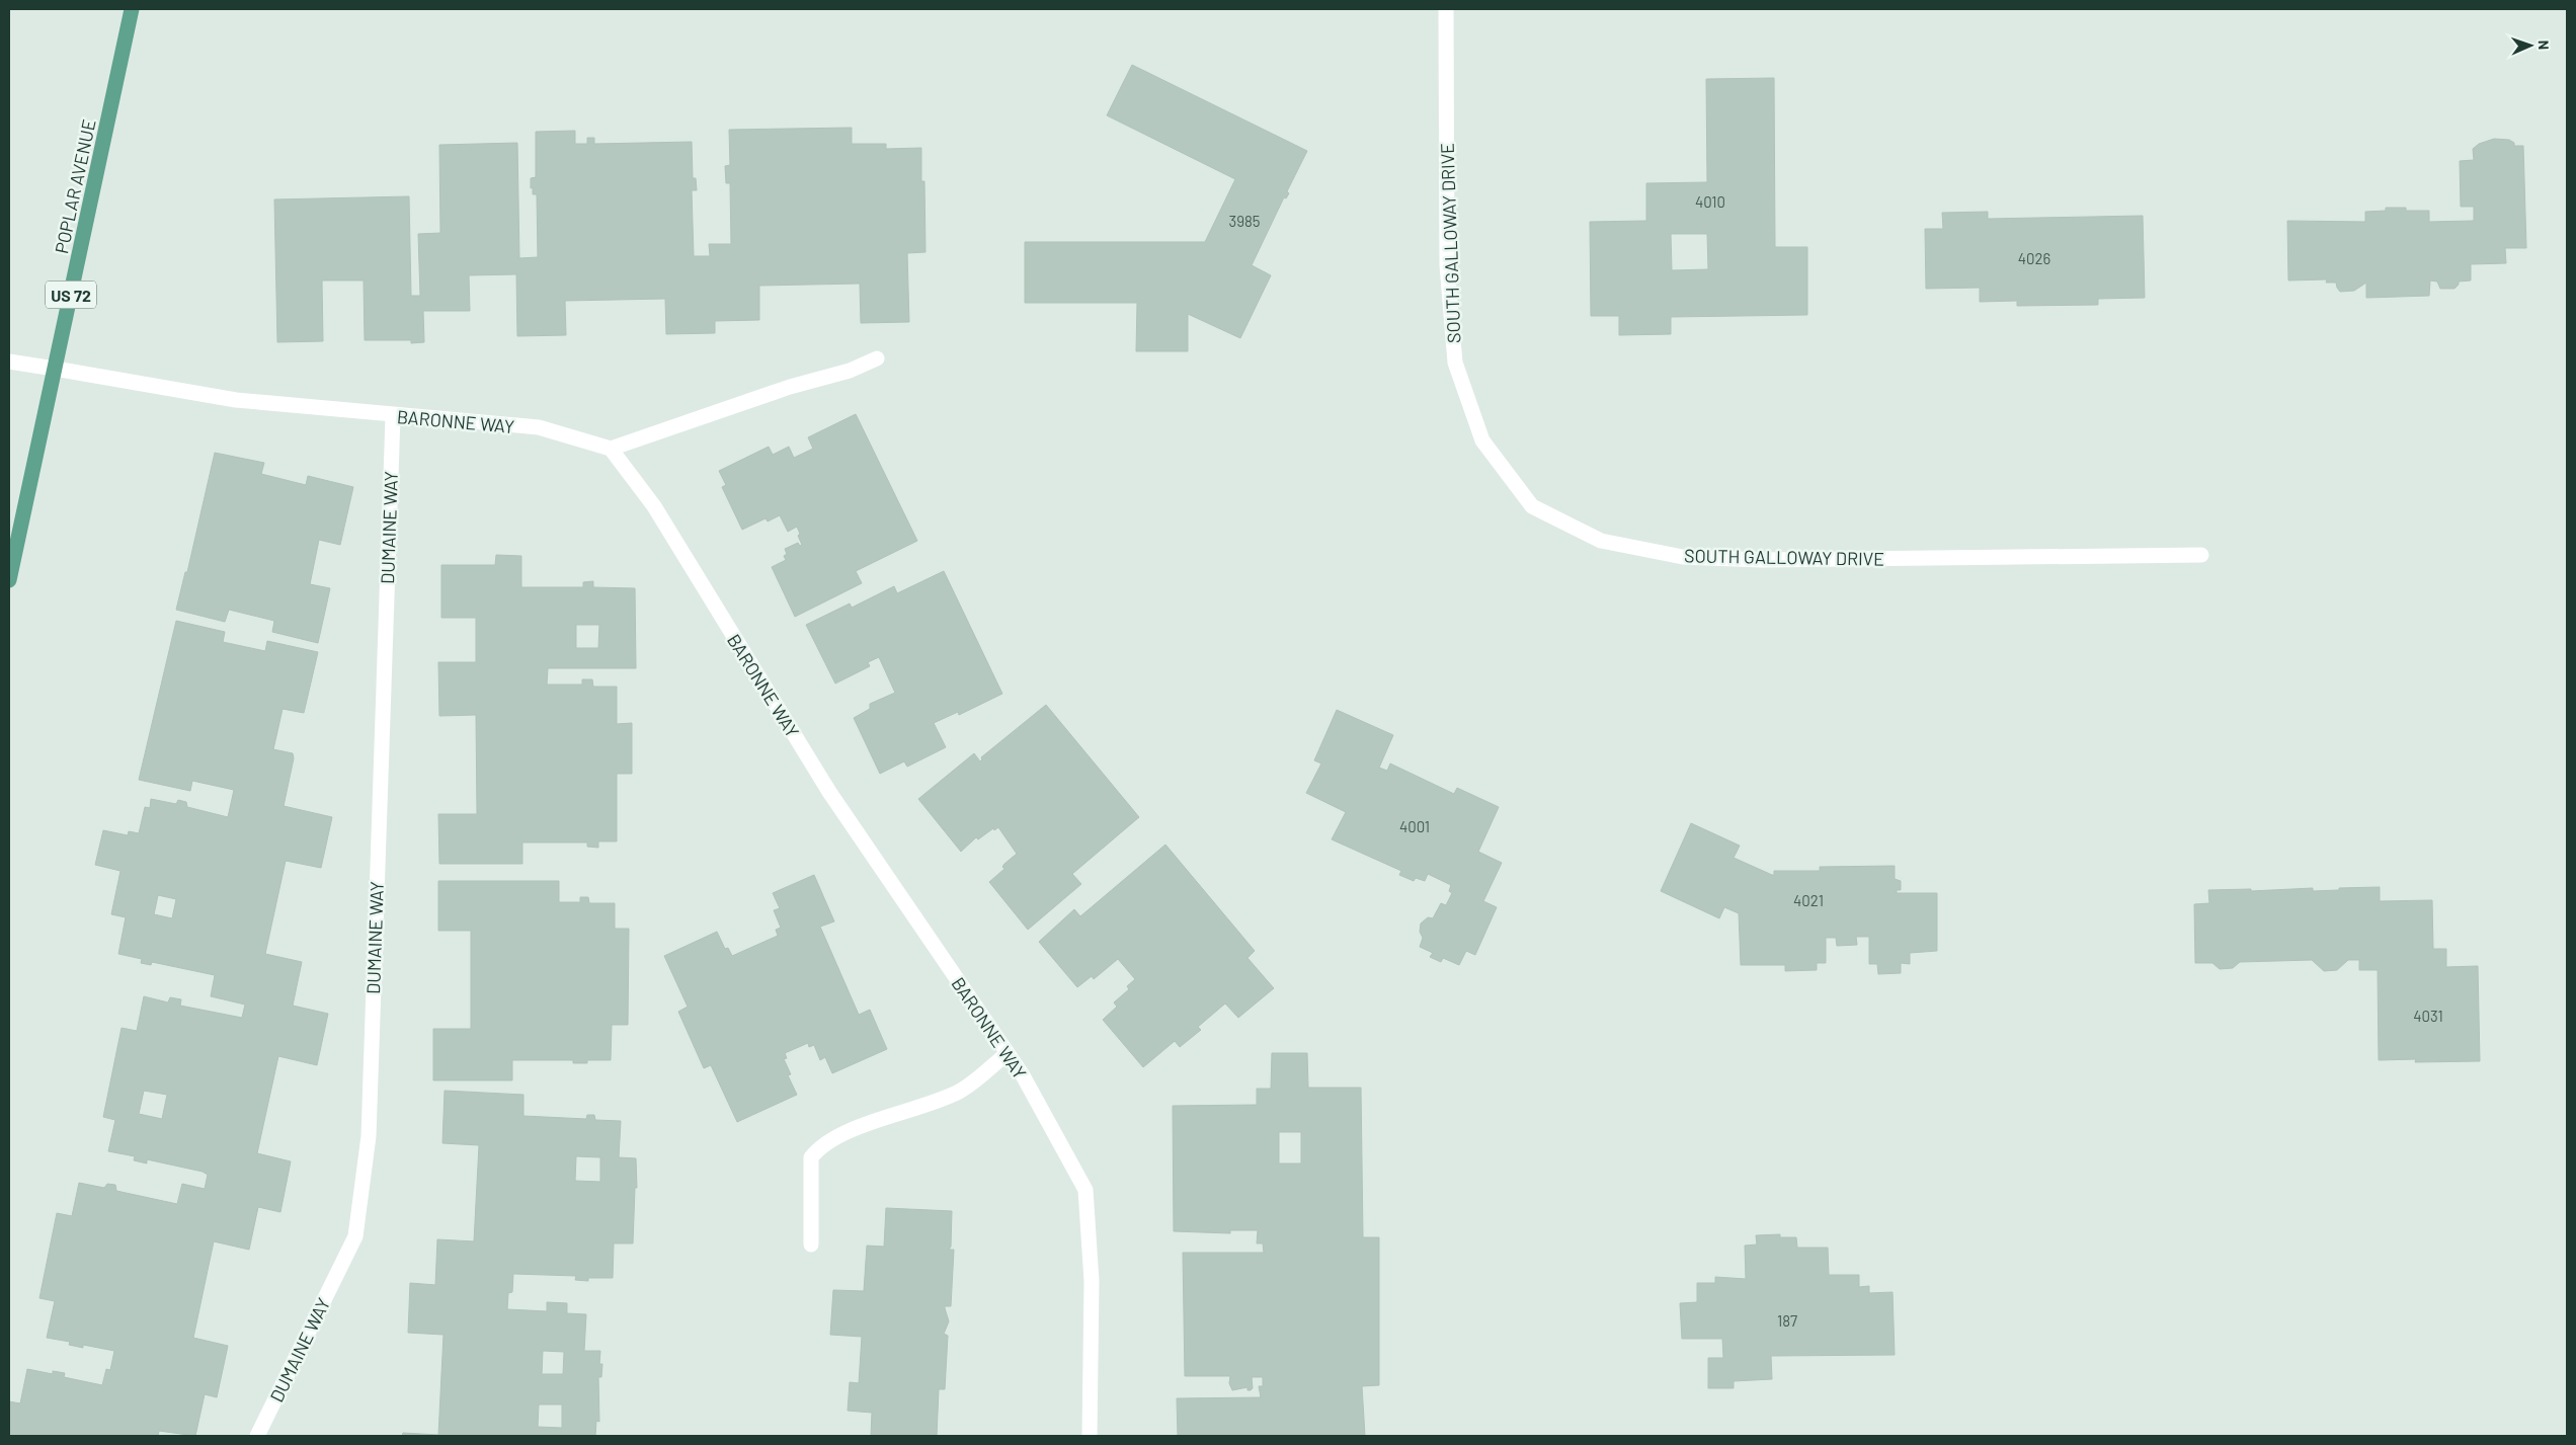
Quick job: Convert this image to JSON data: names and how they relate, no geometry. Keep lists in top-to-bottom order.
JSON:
{
  "streets": {
    "main road": ["POPLAR AVENUE", "US 72"],
    "street": ["SOUTH GALLOWAY DRIVE", "BARONNE WAY", "DUMAINE WAY"]
  },
  "crossings": [
    ["POPLAR AVENUE", "BARONNE WAY"],
    ["BARONNE WAY", "DUMAINE WAY"]
  ],
  "house_numbers": [
    "4010",
    "3985",
    "4026",
    "4001",
    "4021",
    "4031",
    "187"
  ],
  "north": "right"
}
